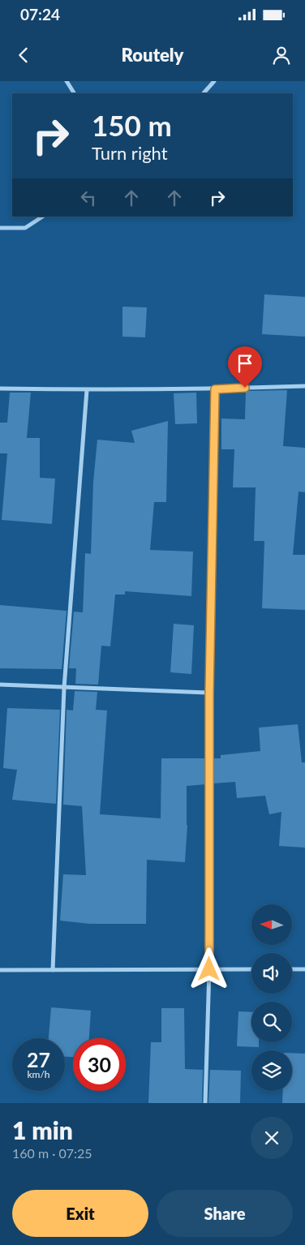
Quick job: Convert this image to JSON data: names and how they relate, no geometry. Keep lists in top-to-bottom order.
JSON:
{
  "north": "left",
  "page": {
    "status": "07:24",
    "header": "Routely",
    "turn": ["150 m", "Turn right"],
    "speed": "27 km/h",
    "limit": "30",
    "heading": ["1 min", "160 m · 07:25"],
    "buttons": ["Exit", "Share"]
  }
}
